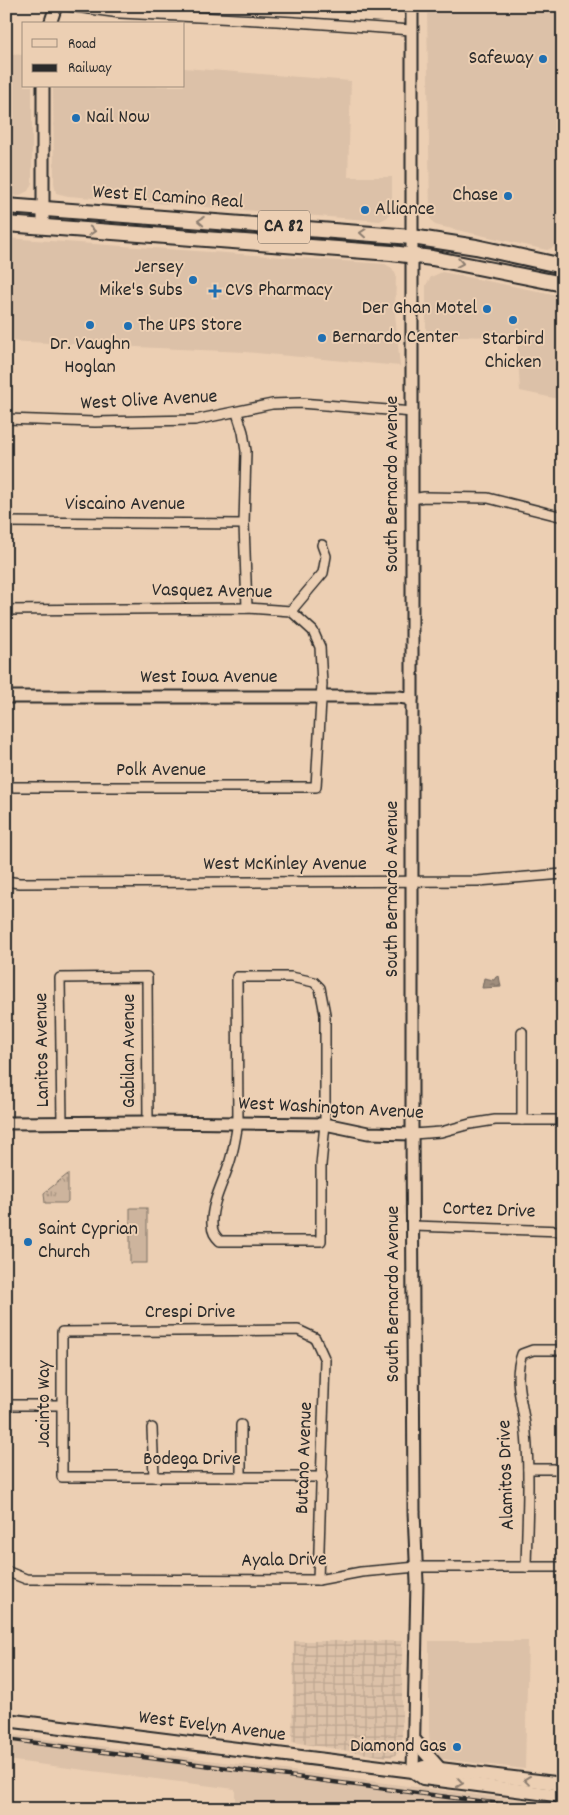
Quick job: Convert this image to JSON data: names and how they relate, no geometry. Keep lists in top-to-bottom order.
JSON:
{
  "streets": {
    "main road": ["West El Camino Real", "CA 82", "West Evelyn Avenue"],
    "street": [
      "West Olive Avenue",
      "South Bernardo Avenue",
      "Viscaino Avenue",
      "Vasquez Avenue",
      "West Iowa Avenue",
      "Polk Avenue",
      "West McKinley Avenue",
      "Lanitos Avenue",
      "Gabilan Avenue",
      "West Washington Avenue",
      "Cortez Drive",
      "Crespi Drive",
      "Jacinto Way",
      "Butano Avenue",
      "Bodega Drive",
      "Alamitos Drive",
      "Ayala Drive"
    ]
  },
  "crossings": [
    ["West El Camino Real", "South Bernardo Avenue"],
    ["West Olive Avenue", "South Bernardo Avenue"],
    ["South Bernardo Avenue", "West Iowa Avenue"],
    ["South Bernardo Avenue", "West McKinley Avenue"],
    ["South Bernardo Avenue", "West Washington Avenue"],
    ["South Bernardo Avenue", "Cortez Drive"],
    ["South Bernardo Avenue", "Ayala Drive"],
    ["South Bernardo Avenue", "West Evelyn Avenue"],
    ["Vasquez Avenue", "West Iowa Avenue"],
    ["Vasquez Avenue", "Polk Avenue"],
    ["Lanitos Avenue", "Gabilan Avenue"],
    ["Lanitos Avenue", "West Washington Avenue"],
    ["Gabilan Avenue", "West Washington Avenue"],
    ["Crespi Drive", "Jacinto Way"],
    ["Crespi Drive", "Butano Avenue"],
    ["Jacinto Way", "Bodega Drive"],
    ["Butano Avenue", "Bodega Drive"],
    ["Butano Avenue", "Ayala Drive"],
    ["Alamitos Drive", "Ayala Drive"]
  ],
  "places": {
    "other": [
      "Safeway",
      "Nail Now",
      "Chase",
      "Alliance",
      "Jersey Mike's Subs",
      "Der Ghan Motel",
      "Starbird Chicken",
      "Dr. Vaughn Hoglan",
      "The UPS Store",
      "Bernardo Center",
      "Saint Cyprian Church",
      "Diamond Gas"
    ],
    "health": ["CVS Pharmacy"]
  },
  "legend": ["Road", "Railway"]
}
